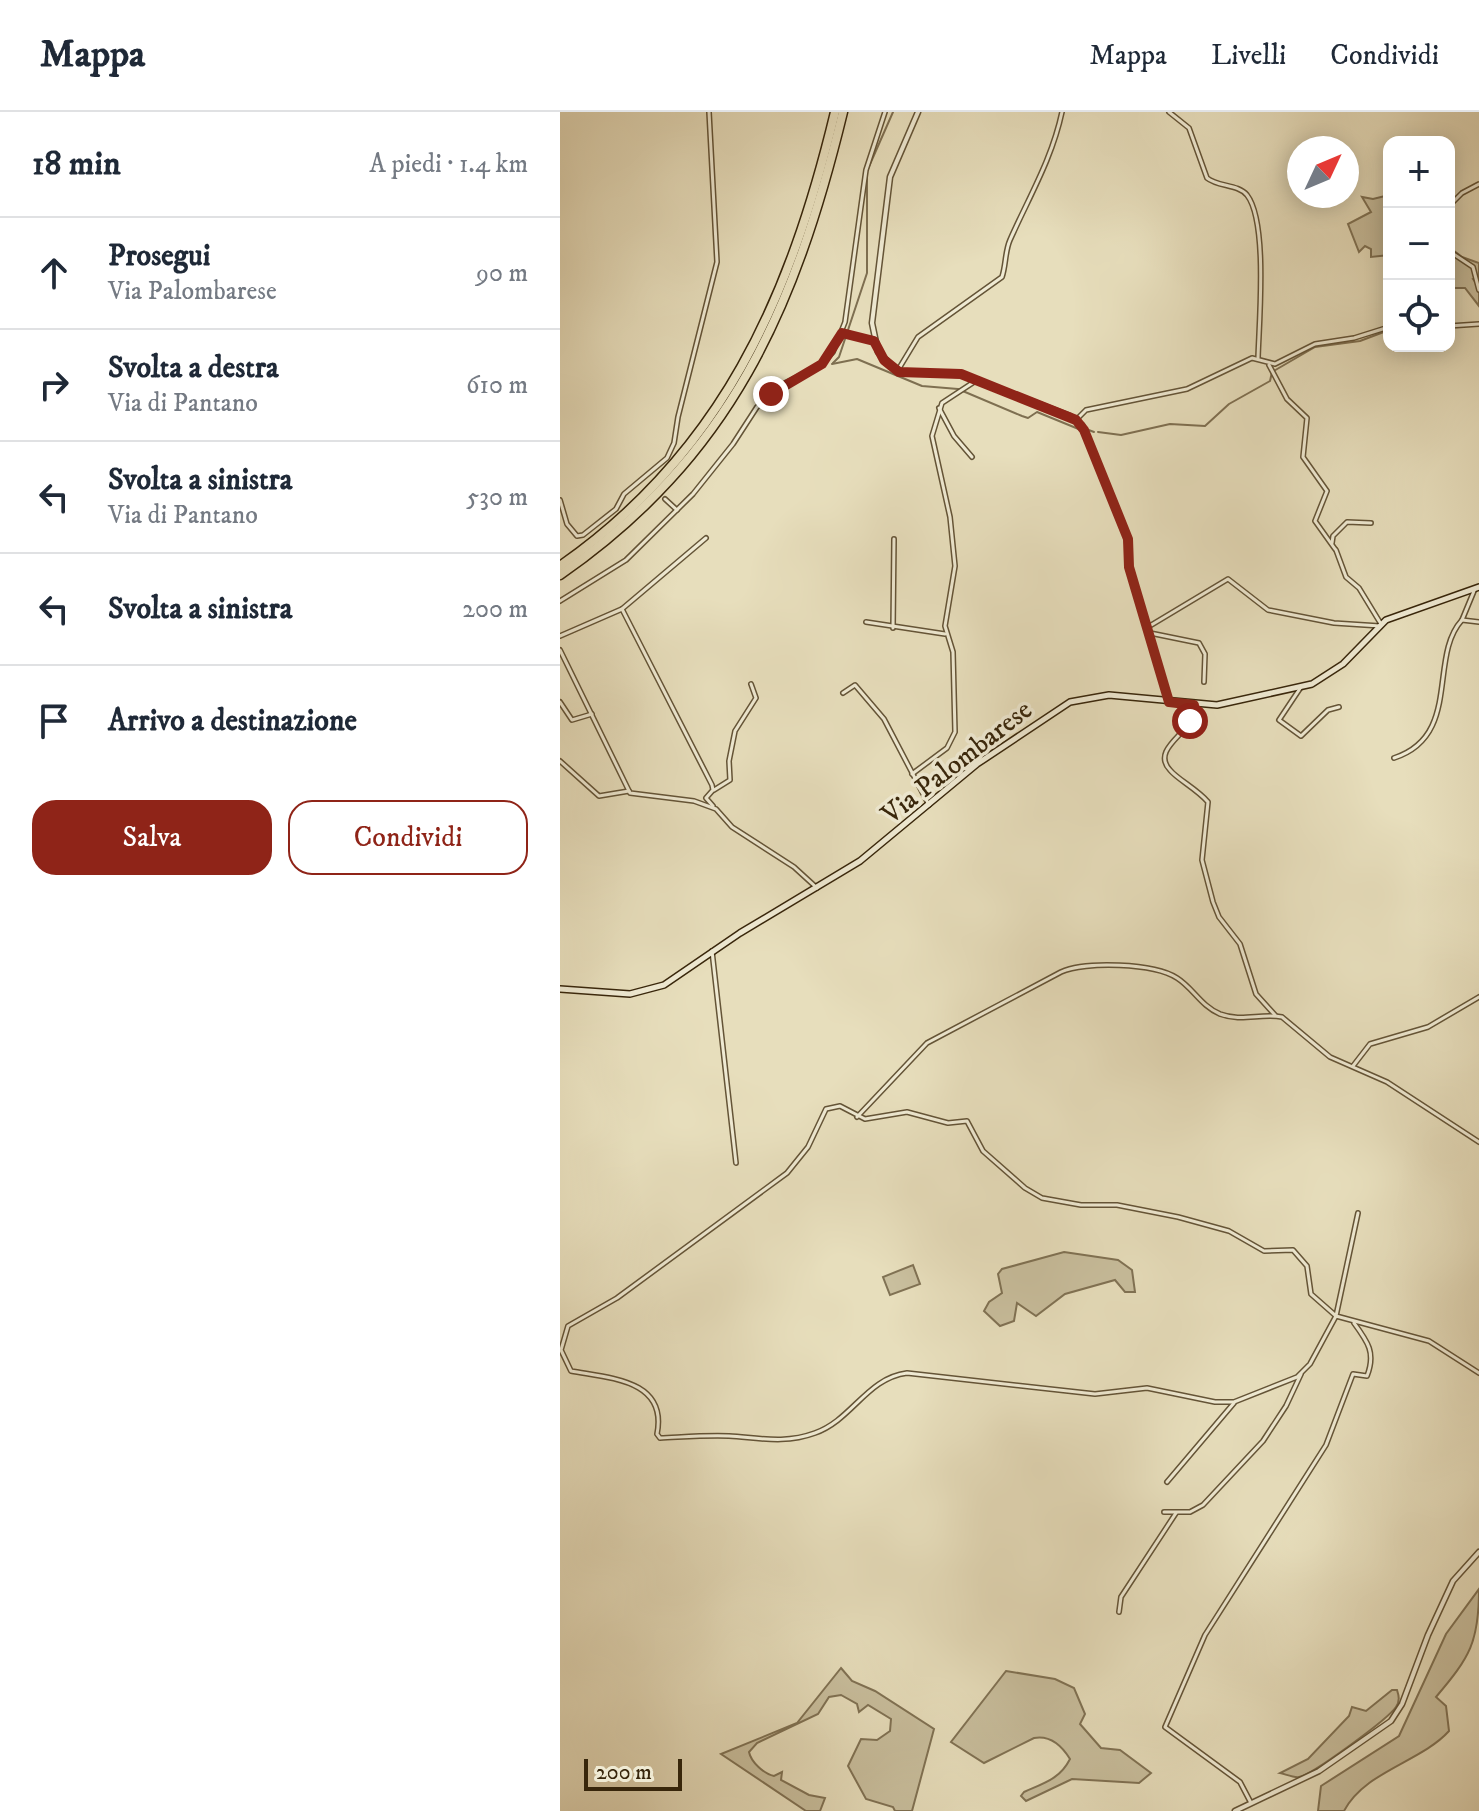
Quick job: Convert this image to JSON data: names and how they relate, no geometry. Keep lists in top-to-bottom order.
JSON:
{
  "streets": {
    "main road": ["Via Palombarese"]
  },
  "scale_bar": "200 m",
  "north": "top right",
  "page": {
    "header": "Mappa",
    "nav": ["Mappa", "Livelli", "Condividi"],
    "heading": ["18 min", "A piedi · 1.4 km"],
    "map_buttons": ["+", "−"],
    "list": [
      ["Prosegui", "Via Palombarese", "90 m"],
      ["Svolta a destra", "Via di Pantano", "610 m"],
      ["Svolta a sinistra", "Via di Pantano", "530 m"],
      ["Svolta a sinistra", "200 m"],
      "Arrivo a destinazione"
    ],
    "buttons": ["Salva", "Condividi"],
    "scale": "200 m"
  }
}
